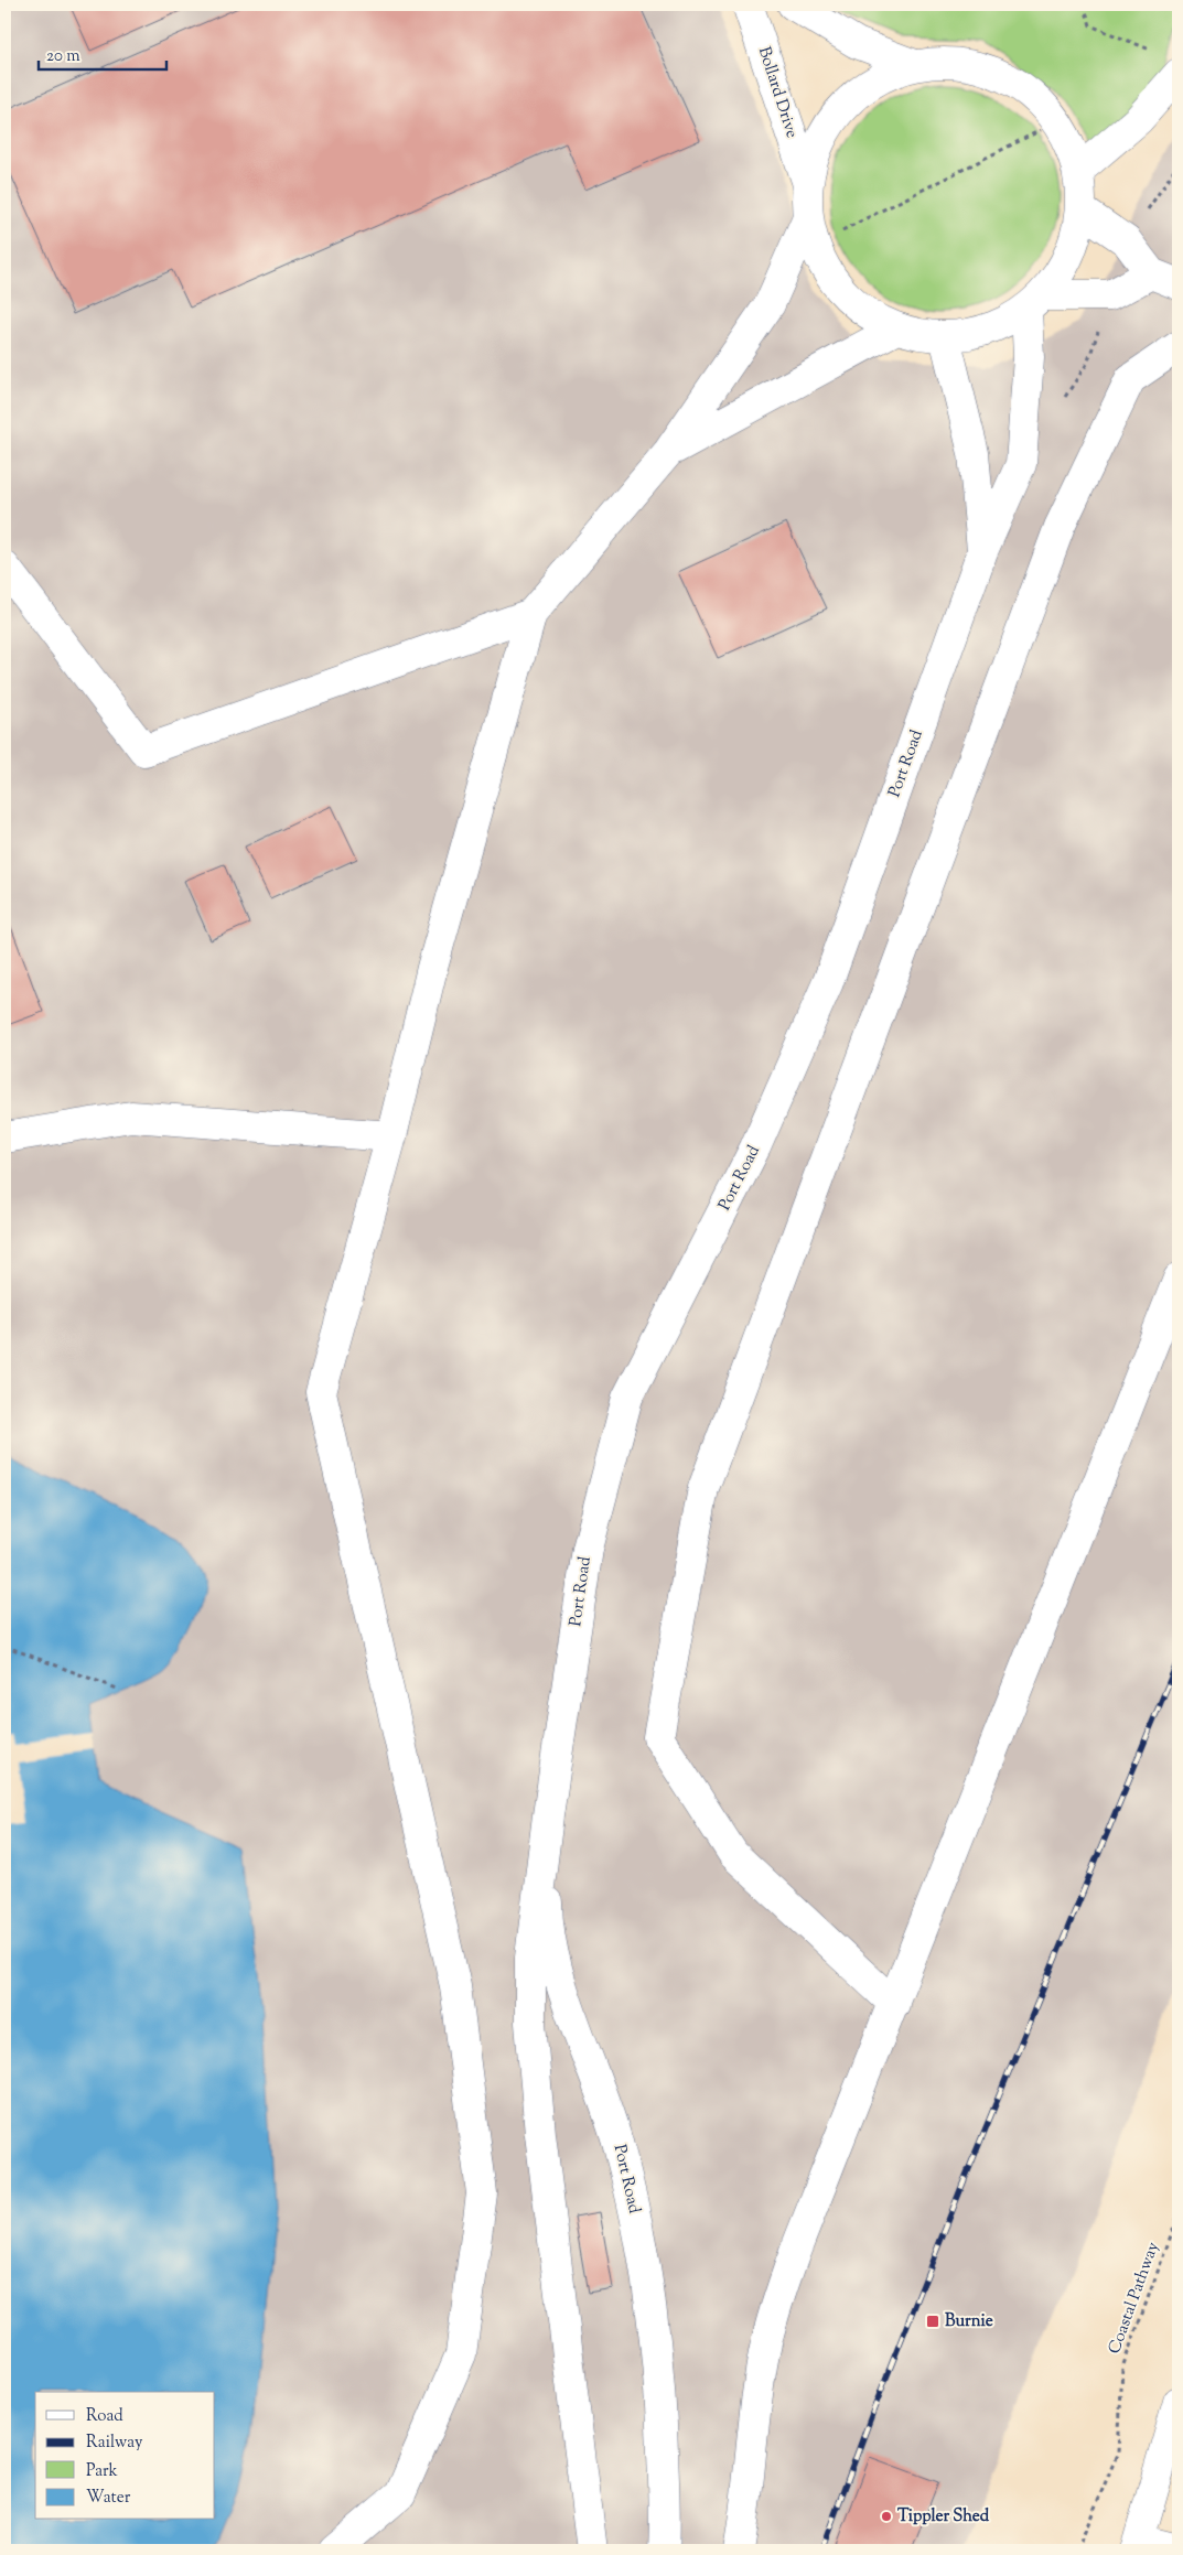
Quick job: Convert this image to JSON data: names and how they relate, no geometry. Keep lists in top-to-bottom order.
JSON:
{
  "streets": {
    "street": ["Bollard Drive", "Port Road"],
    "path": ["Coastal Pathway"]
  },
  "places": {
    "transit": ["Burnie"],
    "other": ["Tippler Shed"]
  },
  "legend": [
    "Road",
    "Railway",
    "Park",
    "Water"
  ],
  "scale_bar": "20 m"
}
